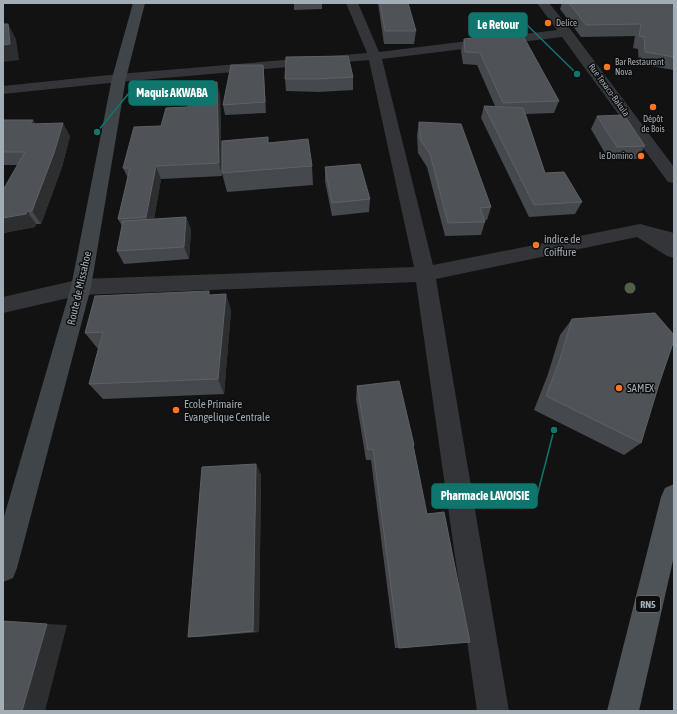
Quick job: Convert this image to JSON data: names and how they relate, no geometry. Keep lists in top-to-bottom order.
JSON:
{
  "streets": {
    "main road": ["Route de Missahoe", "RN5"],
    "street": ["Rue Texaco-Bakula"]
  },
  "places": [
    "Delice",
    "Bar Restaurant Nova",
    "Le Retour",
    "Dépôt de Bois",
    "Maquis AKWABA",
    "le Domino",
    "indice de Coiffure",
    "SAMEX",
    "Ecole Primaire Evangelique Centrale",
    "Pharmacie LAVOISIE"
  ]
}
